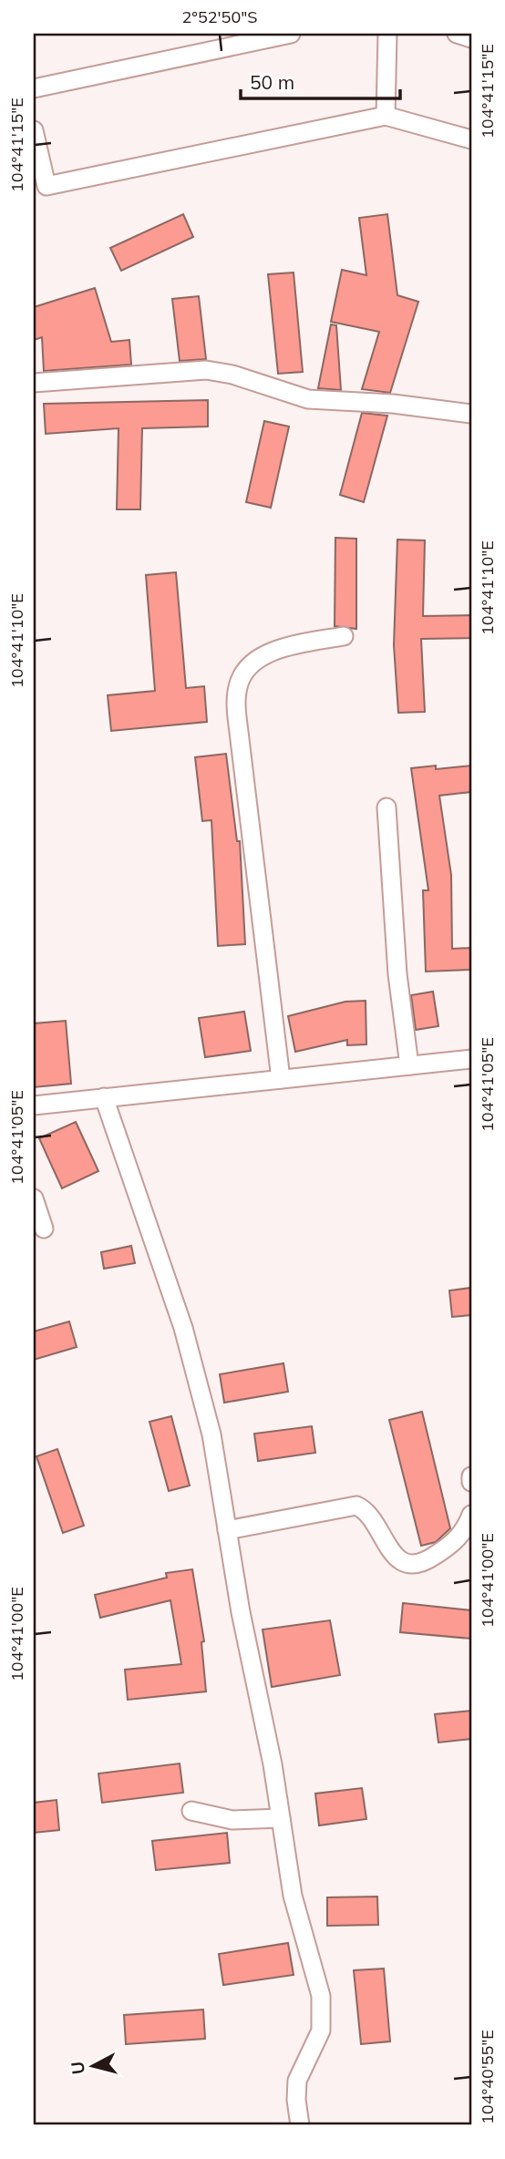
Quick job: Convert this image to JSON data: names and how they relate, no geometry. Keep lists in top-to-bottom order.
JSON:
{
  "scale_bar": "50 m",
  "north": "left",
  "coordinates": [
    "2°52'50\"S",
    "104°41'15\"E",
    "104°41'10\"E",
    "104°41'05\"E",
    "104°41'00\"E",
    "104°40'55\"E"
  ]
}
